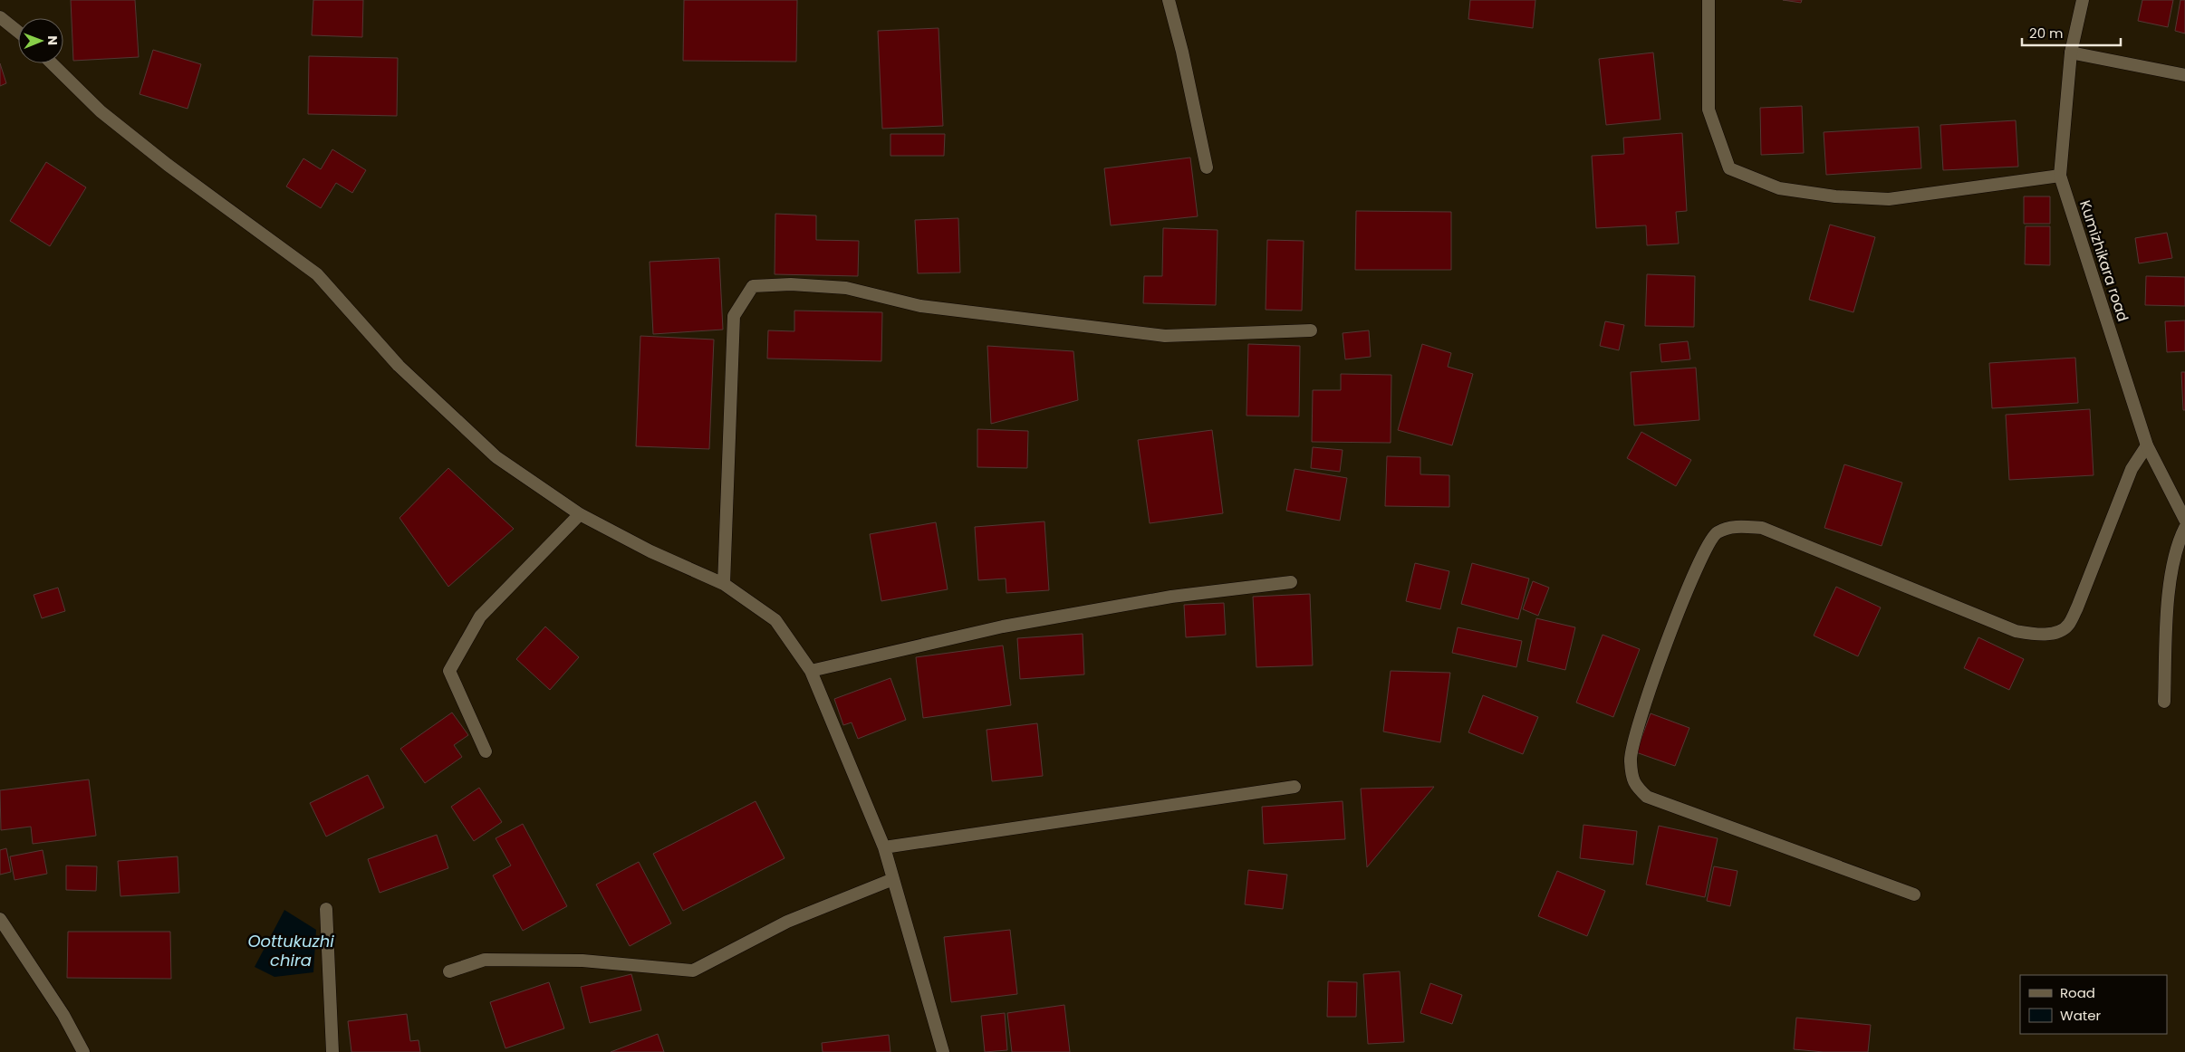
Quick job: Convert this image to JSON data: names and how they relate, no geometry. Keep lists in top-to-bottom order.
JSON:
{
  "streets": {
    "street": ["Kumizhikara road"]
  },
  "water": ["Oottukuzhi chira"],
  "legend": ["Road", "Water"],
  "scale_bar": "20 m",
  "north": "right"
}
